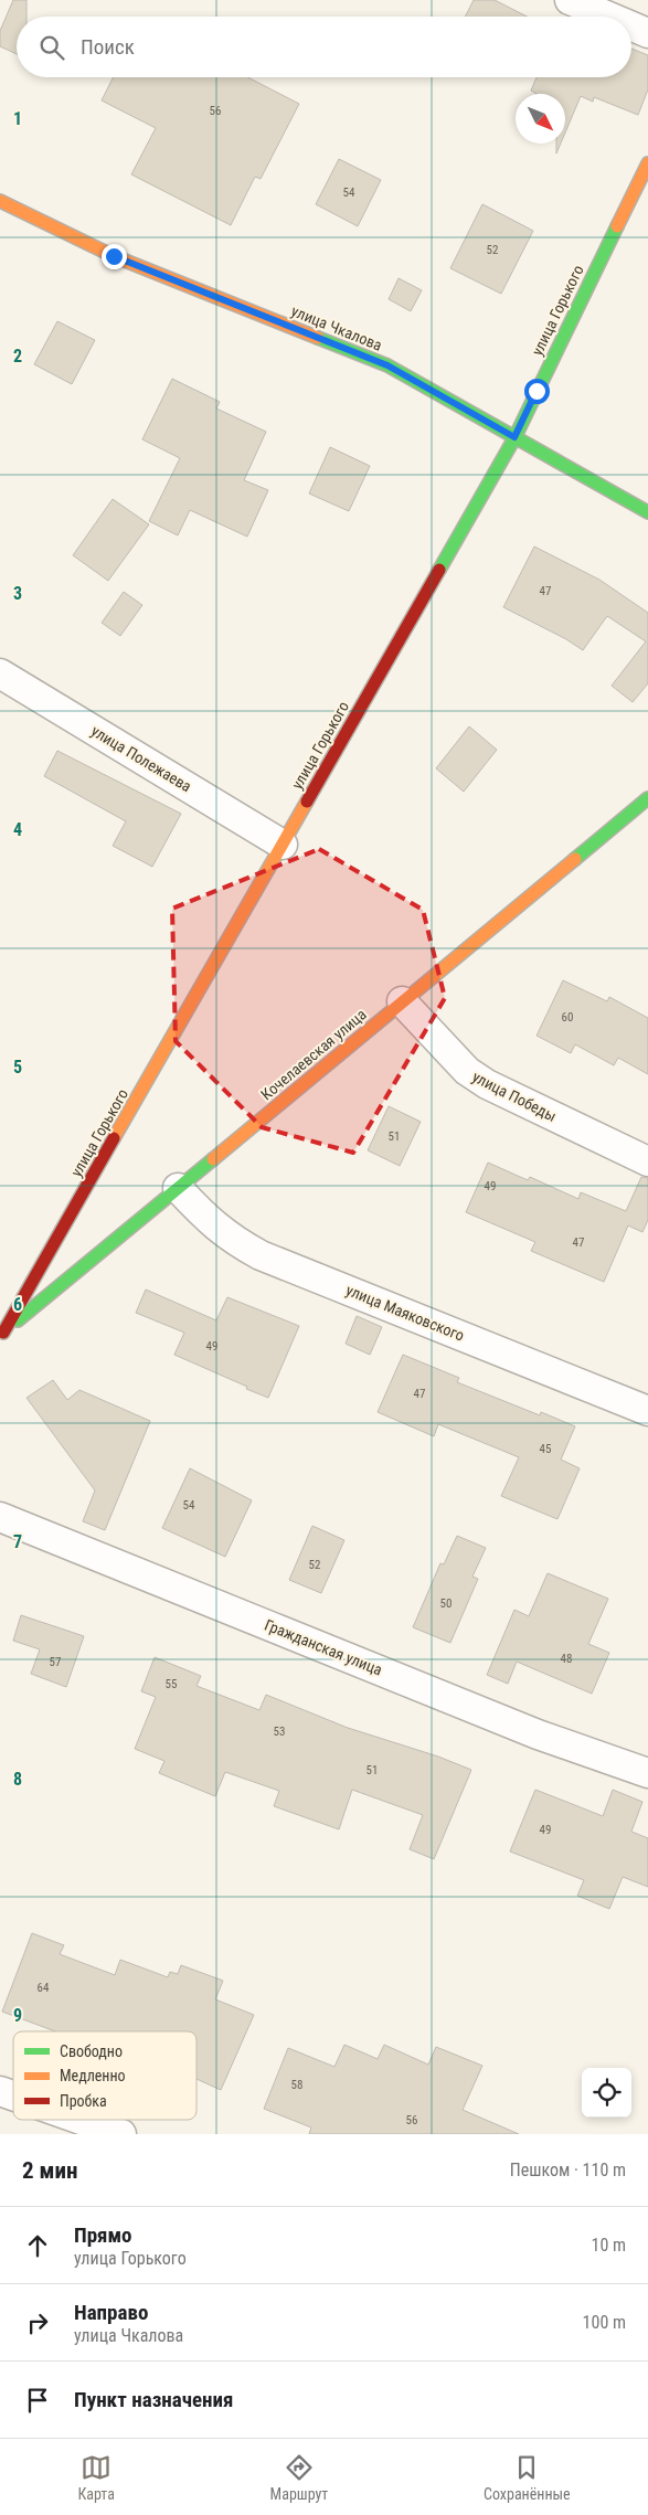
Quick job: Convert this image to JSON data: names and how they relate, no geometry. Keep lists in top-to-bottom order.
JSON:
{
  "streets": {
    "street": [
      "улица Горького",
      "улица Чкалова",
      "улица Полежаева",
      "Кочелаевская улица",
      "улица Победы",
      "улица Маяковского",
      "Гражданская улица"
    ]
  },
  "crossings": [
    ["улица Горького", "улица Чкалова"],
    ["улица Горького", "улица Полежаева"],
    ["улица Горького", "Кочелаевская улица"],
    ["Кочелаевская улица", "улица Победы"],
    ["Кочелаевская улица", "улица Маяковского"]
  ],
  "house_numbers": [
    "56",
    "54",
    "52",
    "47",
    "60",
    "51",
    "49",
    "47",
    "49",
    "47",
    "45",
    "54",
    "52",
    "50",
    "48",
    "57",
    "55",
    "53",
    "51",
    "49",
    "64",
    "58",
    "56"
  ],
  "legend": ["Свободно", "Медленно", "Пробка"],
  "north": "bottom right",
  "page": {
    "search": "Поиск",
    "heading": ["2 мин", "Пешком · 110 m"],
    "list": [
      ["Прямо", "улица Горького", "10 m"],
      ["Направо", "улица Чкалова", "100 m"],
      "Пункт назначения"
    ],
    "nav": ["Карта", "Маршрут", "Сохранённые"]
  },
  "grid": {
    "rows": [
      "1",
      "2",
      "3",
      "4",
      "5",
      "6",
      "7",
      "8",
      "9"
    ]
  }
}
